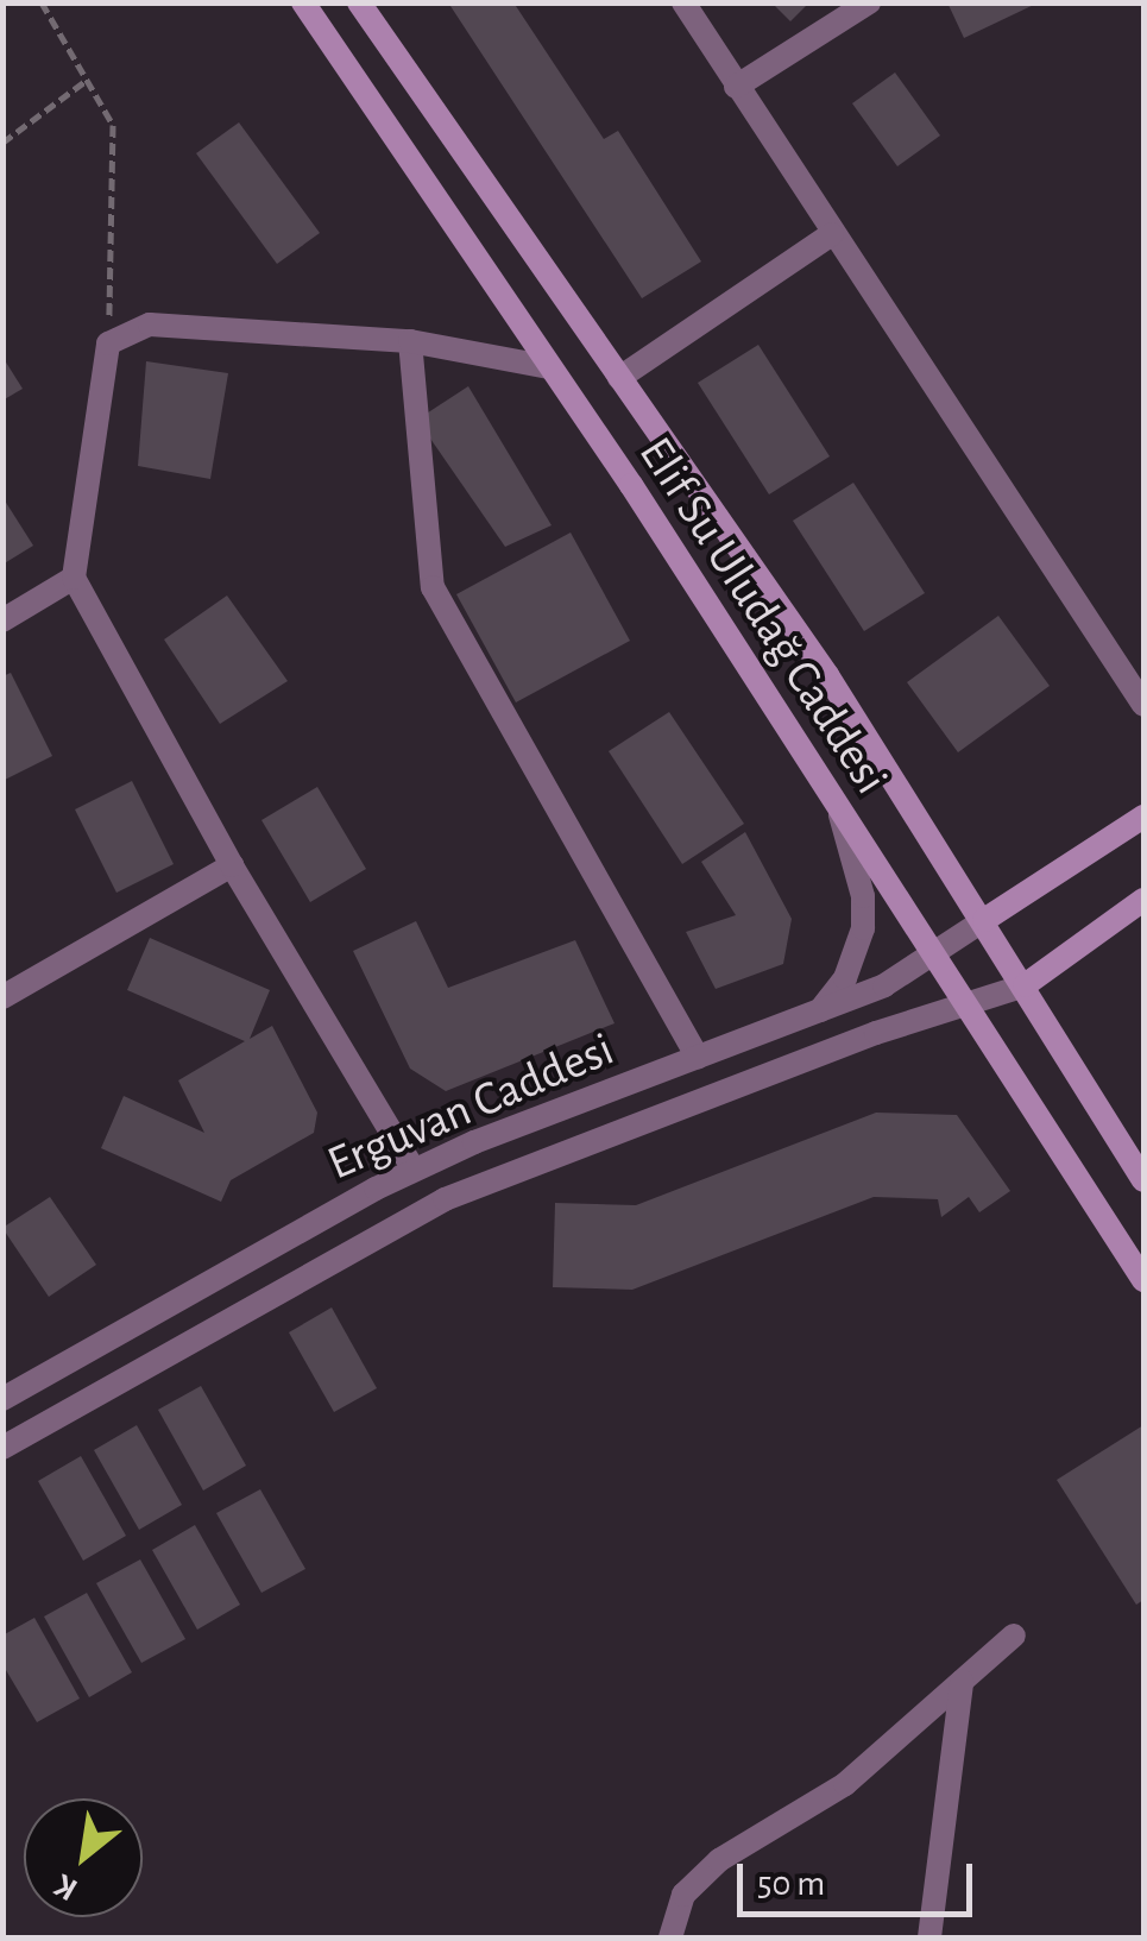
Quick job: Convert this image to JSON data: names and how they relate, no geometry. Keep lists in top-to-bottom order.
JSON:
{
  "streets": {
    "main road": ["Elif Su Uludağ Caddesi"],
    "street": ["Erguvan Caddesi"]
  },
  "crossings": [
    ["Elif Su Uludağ Caddesi", "Erguvan Caddesi"]
  ],
  "scale_bar": "50 m",
  "north": "bottom left"
}
